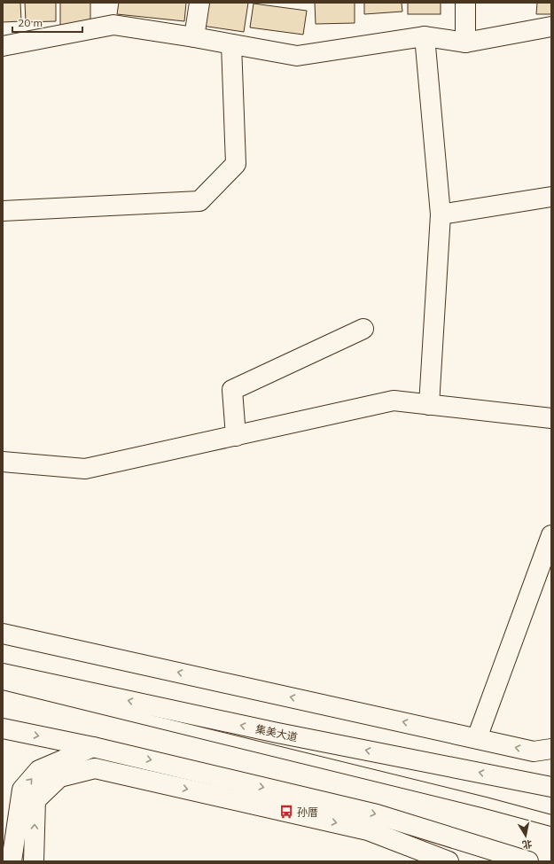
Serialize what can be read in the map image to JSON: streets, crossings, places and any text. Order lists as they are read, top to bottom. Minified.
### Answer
{"streets":{"main road":["集美大道"]},"places":{"bus stop":["孙厝"]},"scale_bar":"20 m","north":"bottom"}
